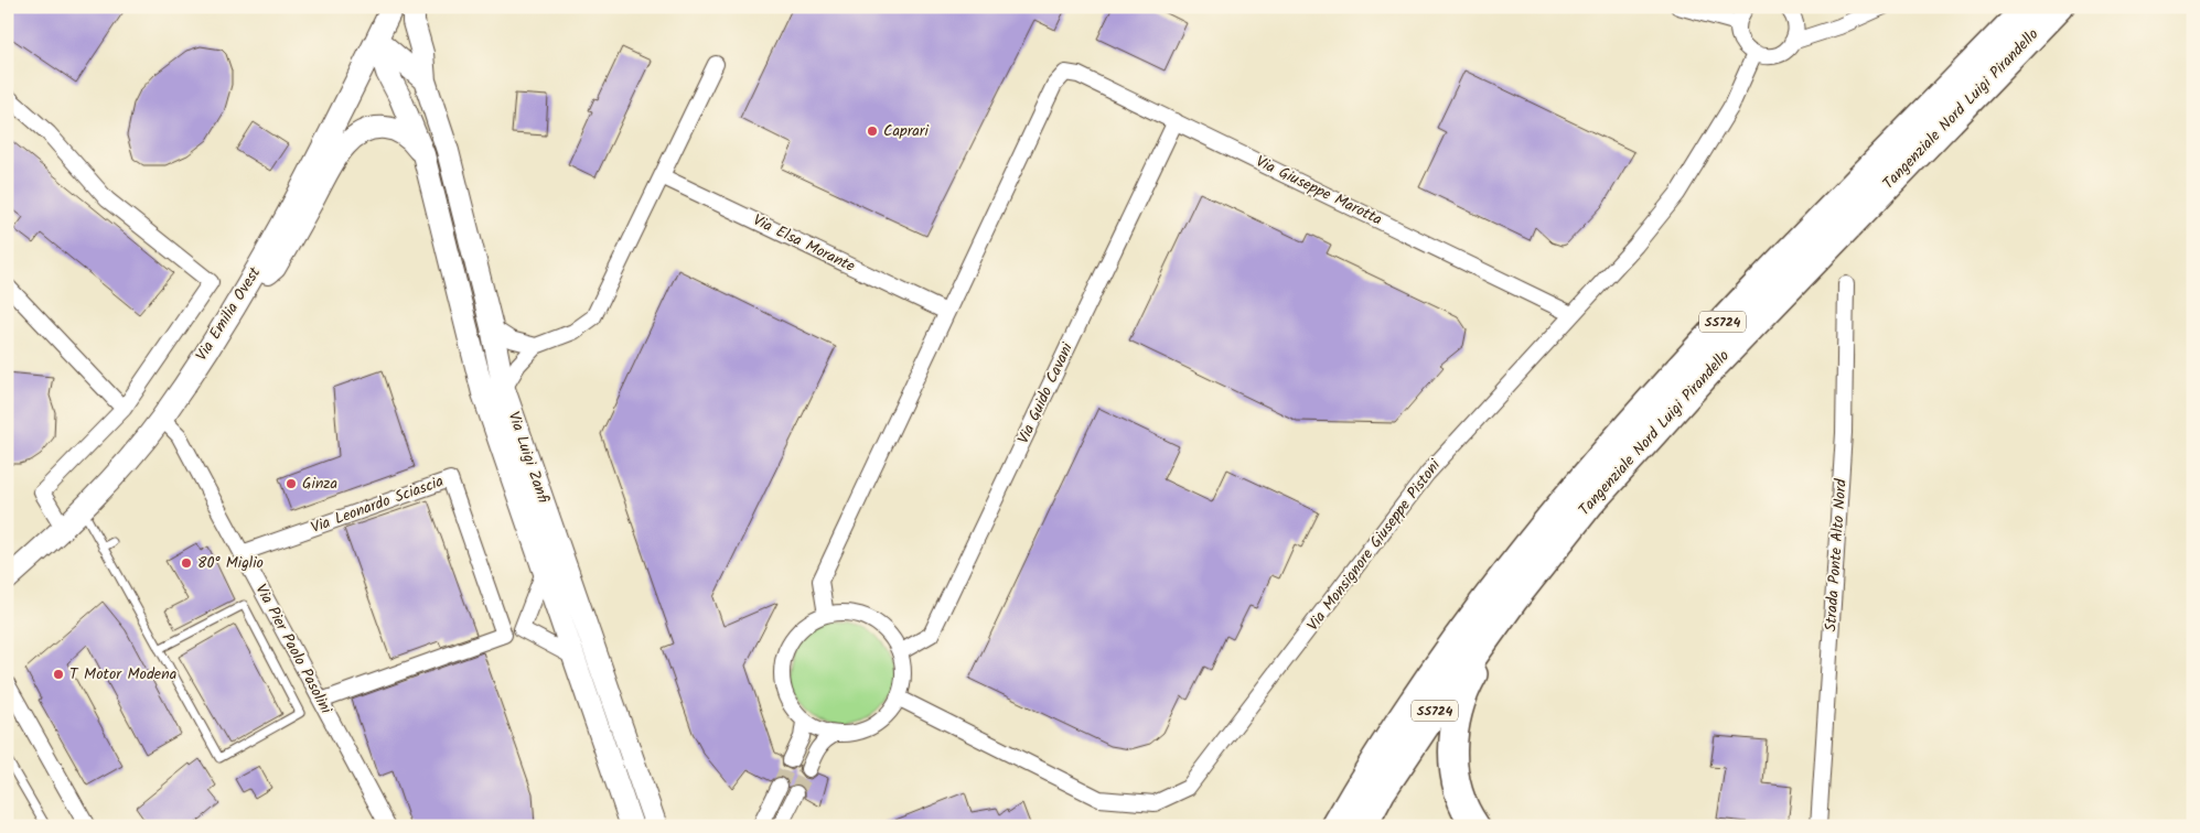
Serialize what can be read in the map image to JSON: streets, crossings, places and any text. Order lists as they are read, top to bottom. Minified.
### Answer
{"streets":{"highway":["Tangenziale Nord Luigi Pirandello","SS724"],"street":["Via Giuseppe Marotta","Via Elsa Morante","Via Emilia Ovest","Via Guido Cavani","Via Luigi Zanfi","Via Leonardo Sciascia","Via Monsignore Giuseppe Pistoni","Strada Ponte Alto Nord","Via Pier Paolo Pasolini"]},"crossings":[["Via Giuseppe Marotta","Via Elsa Morante"],["Via Giuseppe Marotta","Via Guido Cavani"],["Via Giuseppe Marotta","Via Monsignore Giuseppe Pistoni"],["Via Emilia Ovest","Via Luigi Zanfi"],["Via Emilia Ovest","Via Pier Paolo Pasolini"],["Via Guido Cavani","Via Monsignore Giuseppe Pistoni"],["Via Leonardo Sciascia","Via Pier Paolo Pasolini"]],"places":["Caprari","Ginza","80° Miglio","T Motor Modena"]}
